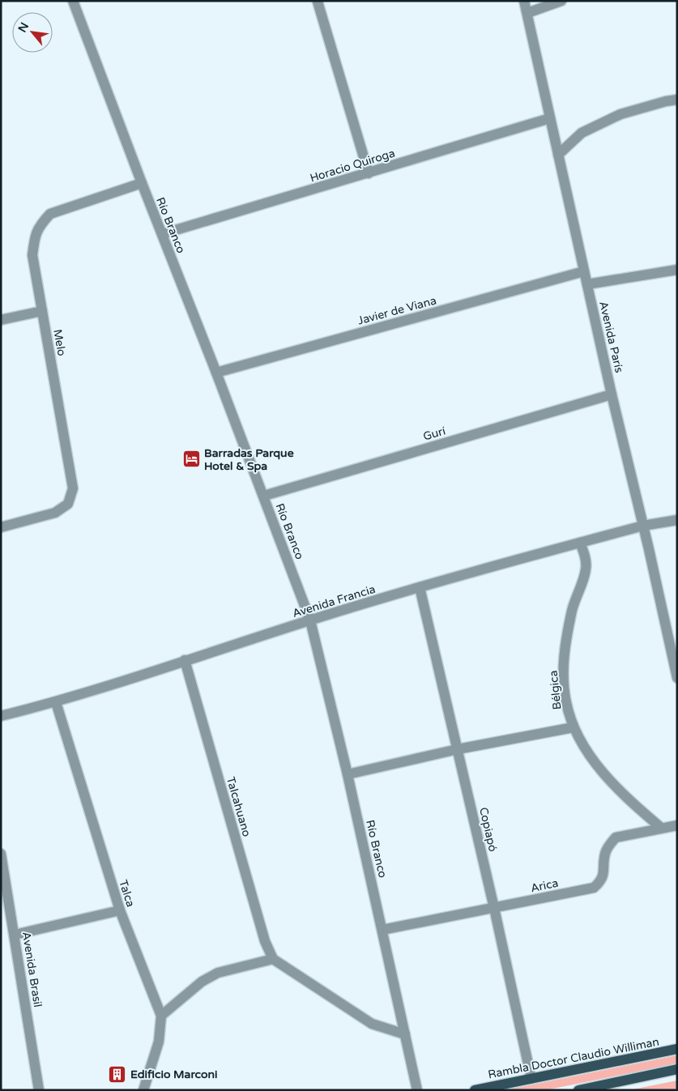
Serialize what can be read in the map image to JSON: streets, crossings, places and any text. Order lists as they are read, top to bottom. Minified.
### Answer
{"streets":{"main road":["Rambla Doctor Claudio Williman"],"street":["Horacio Quiroga","Río Branco","Javier de Viana","Avenida París","Melo","Gurí","Avenida Francia","Bélgica","Talcahuano","Copiapó","Arica","Talca","Avenida Brasil"]},"crossings":[["Horacio Quiroga","Río Branco"],["Horacio Quiroga","Avenida París"],["Río Branco","Javier de Viana"],["Río Branco","Melo"],["Río Branco","Gurí"],["Río Branco","Avenida Francia"],["Río Branco","Arica"],["Javier de Viana","Avenida París"],["Avenida París","Gurí"],["Avenida París","Avenida Francia"],["Avenida Francia","Bélgica"],["Avenida Francia","Talcahuano"],["Avenida Francia","Copiapó"],["Avenida Francia","Talca"],["Bélgica","Arica"],["Copiapó","Arica"],["Copiapó","Rambla Doctor Claudio Williman"]],"places":{"hotel":["Barradas Parque Hotel & Spa"],"building":["Edificio Marconi"]},"north":"top left"}
